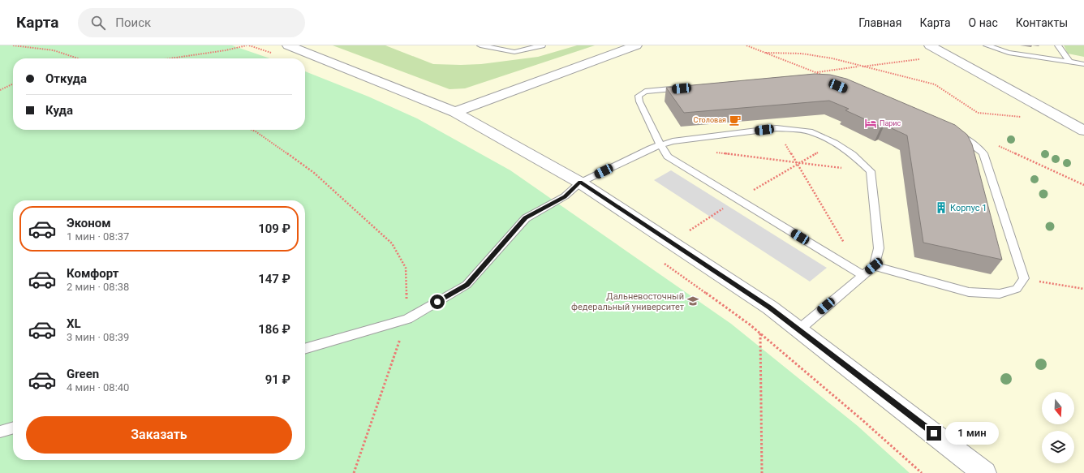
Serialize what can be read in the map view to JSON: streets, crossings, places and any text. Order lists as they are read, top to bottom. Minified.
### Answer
{"places":{"cafe":["Столовая"],"hotel":["Парис"],"building":["Корпус 1"],"school or university":["Дальневосточный федеральный университет"]},"north":"bottom","page":{"header":"Карта","search":"Поиск","nav":["Главная","Карта","О нас","Контакты"],"banner":["Откуда","Куда"],"list":[{"name":"Эконом","note":"1 мин · 08:37","value":"109 ₽"},{"name":"Комфорт","note":"2 мин · 08:38","value":"147 ₽"},{"name":"XL","note":"3 мин · 08:39","value":"186 ₽"},{"name":"Green","note":"4 мин · 08:40","value":"91 ₽"}],"buttons":"Заказать","bubble":"1 мин"}}
